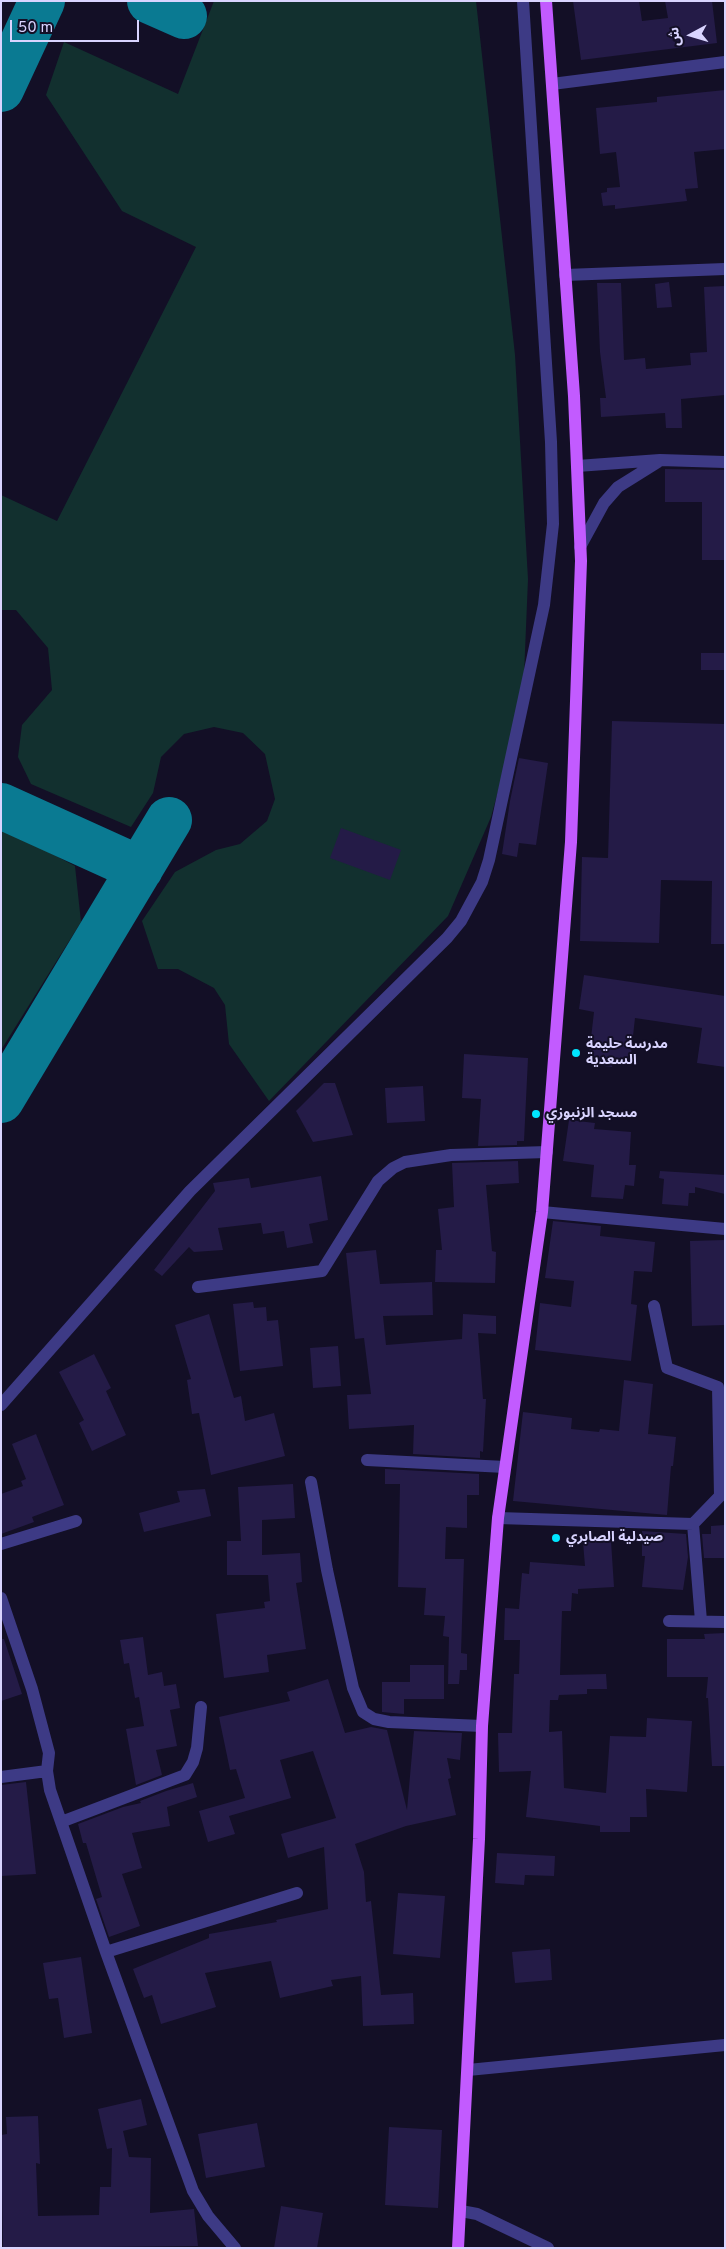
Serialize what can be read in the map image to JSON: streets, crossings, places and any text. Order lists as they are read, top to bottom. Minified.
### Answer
{"places":["مدرسة حليمة السعدية","مسجد الزنبوزي","صيدلية الصابري"],"scale_bar":"50 m","north":"left"}
